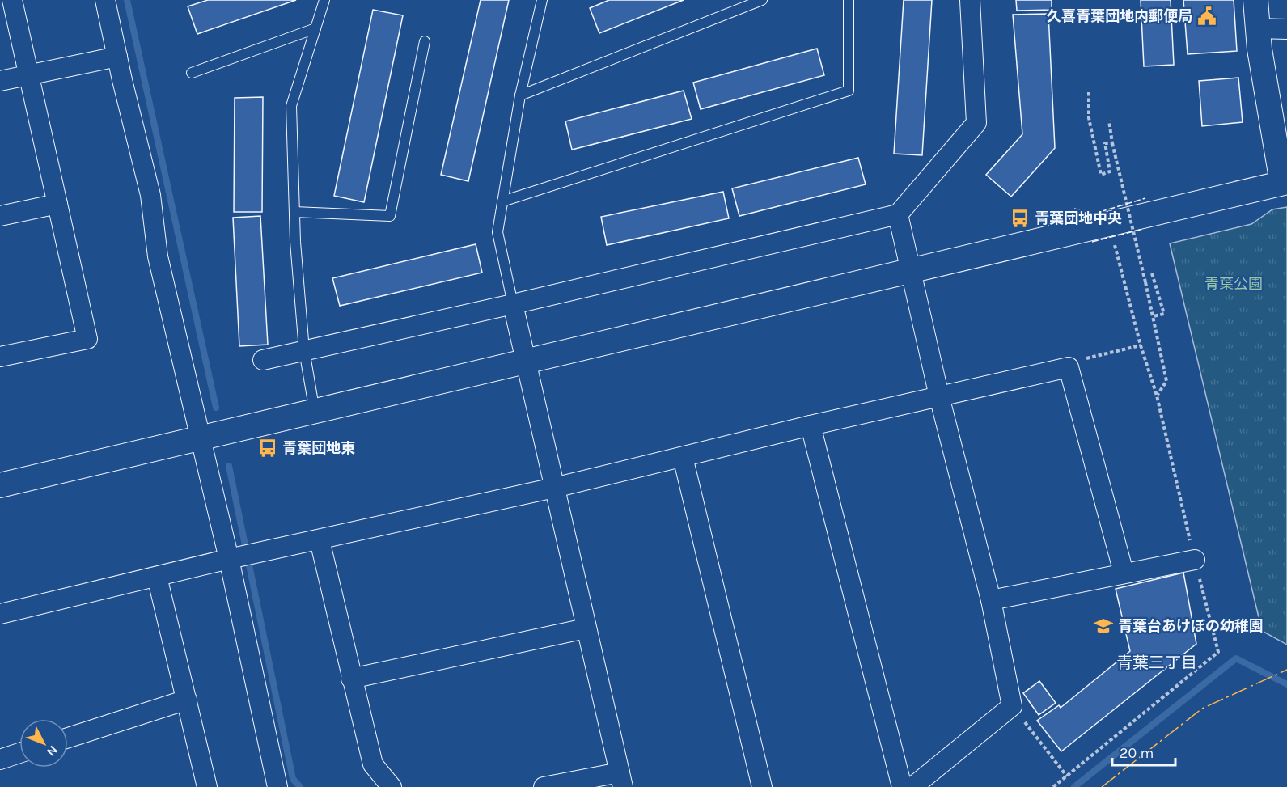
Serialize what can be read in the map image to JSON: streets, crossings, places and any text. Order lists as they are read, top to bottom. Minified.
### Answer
{"districts":["青葉三丁目"],"parks":["青葉公園"],"places":{"public building":["久喜青葉団地内郵便局"],"bus stop":["青葉団地中央","青葉団地東"],"school or university":["青葉台あけぼの幼稚園"]},"scale_bar":"20 m","north":"bottom right"}
